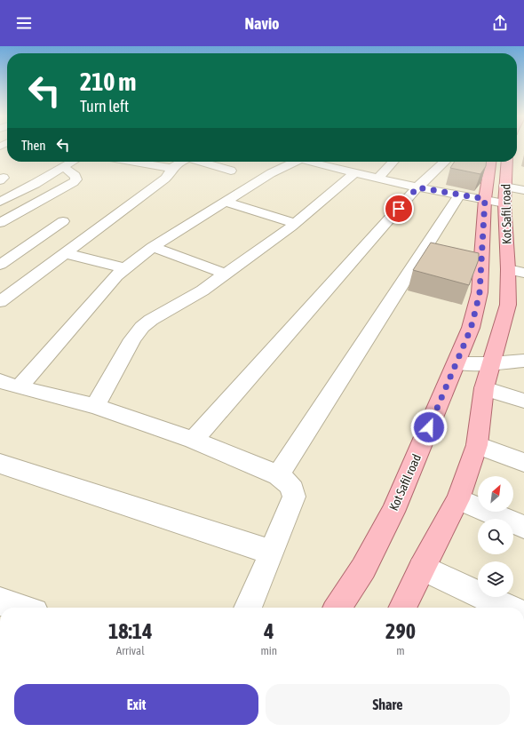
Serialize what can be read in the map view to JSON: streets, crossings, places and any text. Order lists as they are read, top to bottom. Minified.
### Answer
{"streets":{"main road":["Kot Safil road"]},"north":"top right","page":{"header":"Navio","turn":["210 m","Turn left"],"then":"Then","eta":["18:14","Arrival","4","min","290","m"],"buttons":["Exit","Share"]}}
